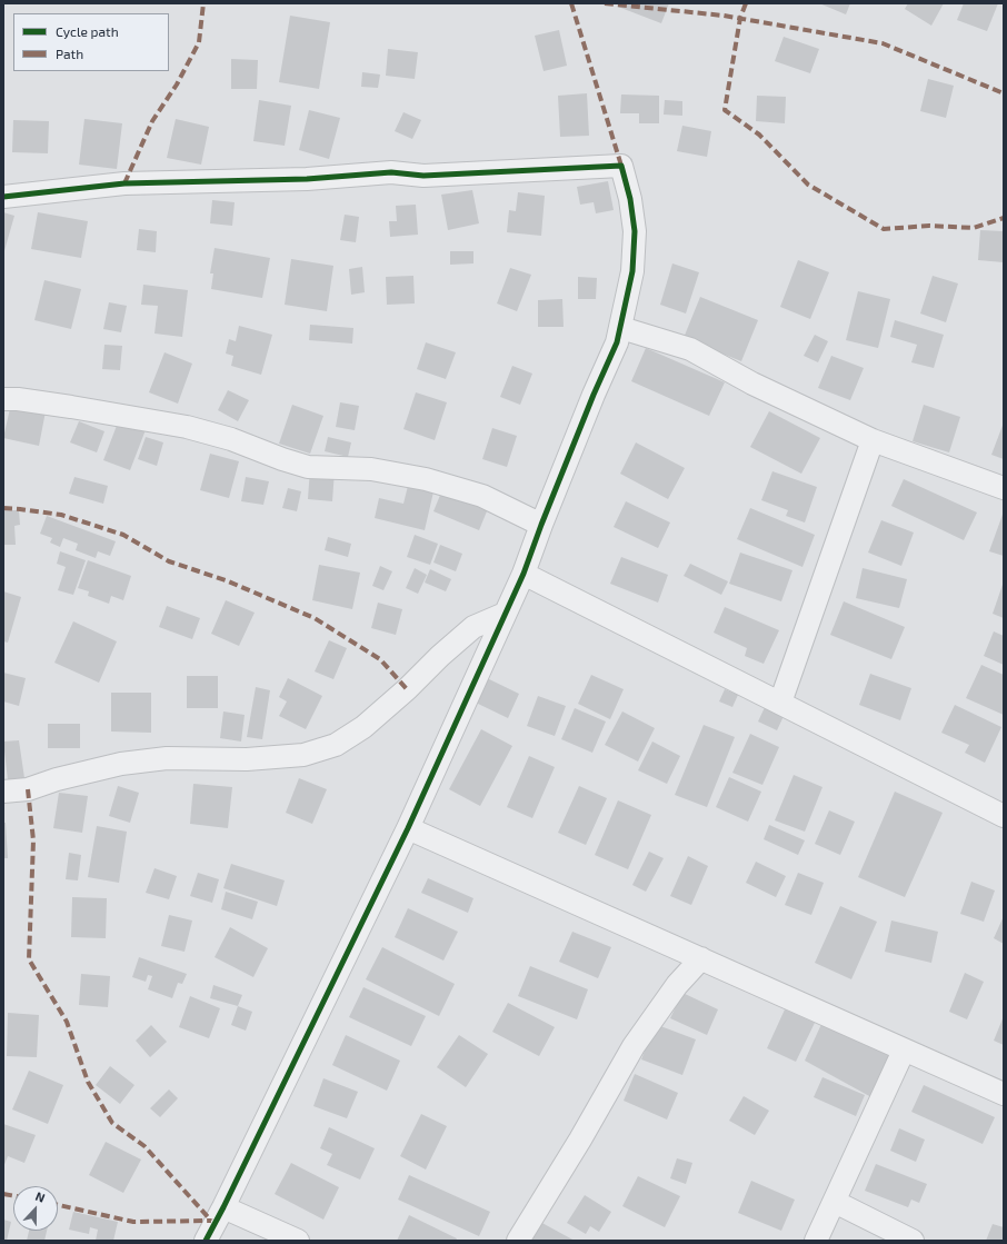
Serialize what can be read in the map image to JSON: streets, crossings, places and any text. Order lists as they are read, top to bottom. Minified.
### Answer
{"legend":["Cycle path","Path"],"north":"top"}
